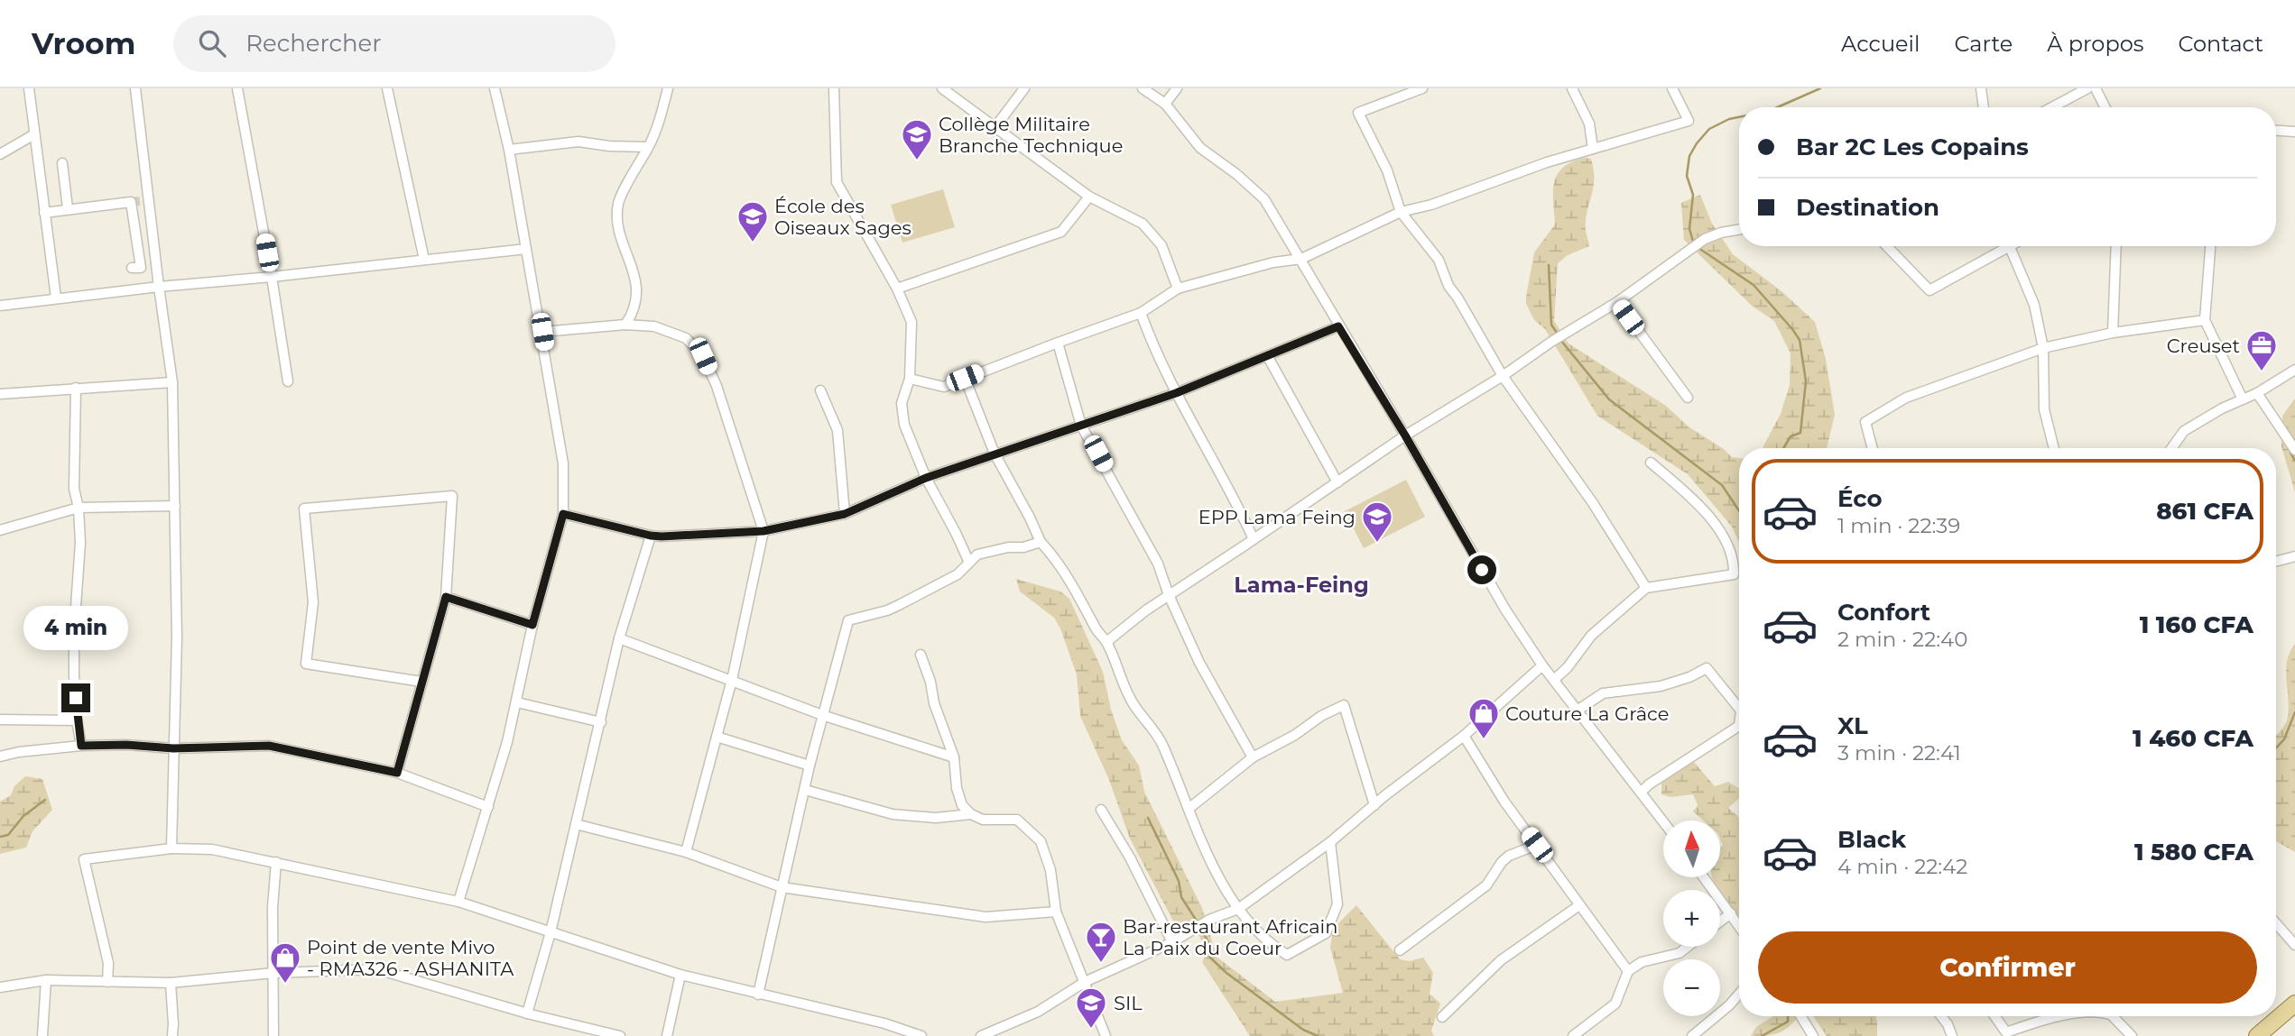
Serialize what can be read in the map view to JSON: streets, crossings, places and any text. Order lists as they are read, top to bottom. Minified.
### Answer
{"districts":["Lama-Feing"],"places":{"school or university":["Collège Militaire Branche Technique","École des Oiseaux Sages","EPP Lama Feing","SIL"],"office":["Creuset"],"shop":["Couture La Grâce","Point de vente Mivo - RMA326 - ASHANITA"],"bar":["Bar-restaurant Africain La Paix du Coeur"]},"north":"top","page":{"header":"Vroom","search":"Rechercher","nav":["Accueil","Carte","À propos","Contact"],"banner":["Bar 2C Les Copains","Destination"],"list":[{"name":"Éco","note":"1 min · 22:39","value":"861 CFA"},{"name":"Confort","note":"2 min · 22:40","value":"1 160 CFA"},{"name":"XL","note":"3 min · 22:41","value":"1 460 CFA"},{"name":"Black","note":"4 min · 22:42","value":"1 580 CFA"}],"bubble":"4 min","map_buttons":["+","−"],"buttons":"Confirmer"}}
